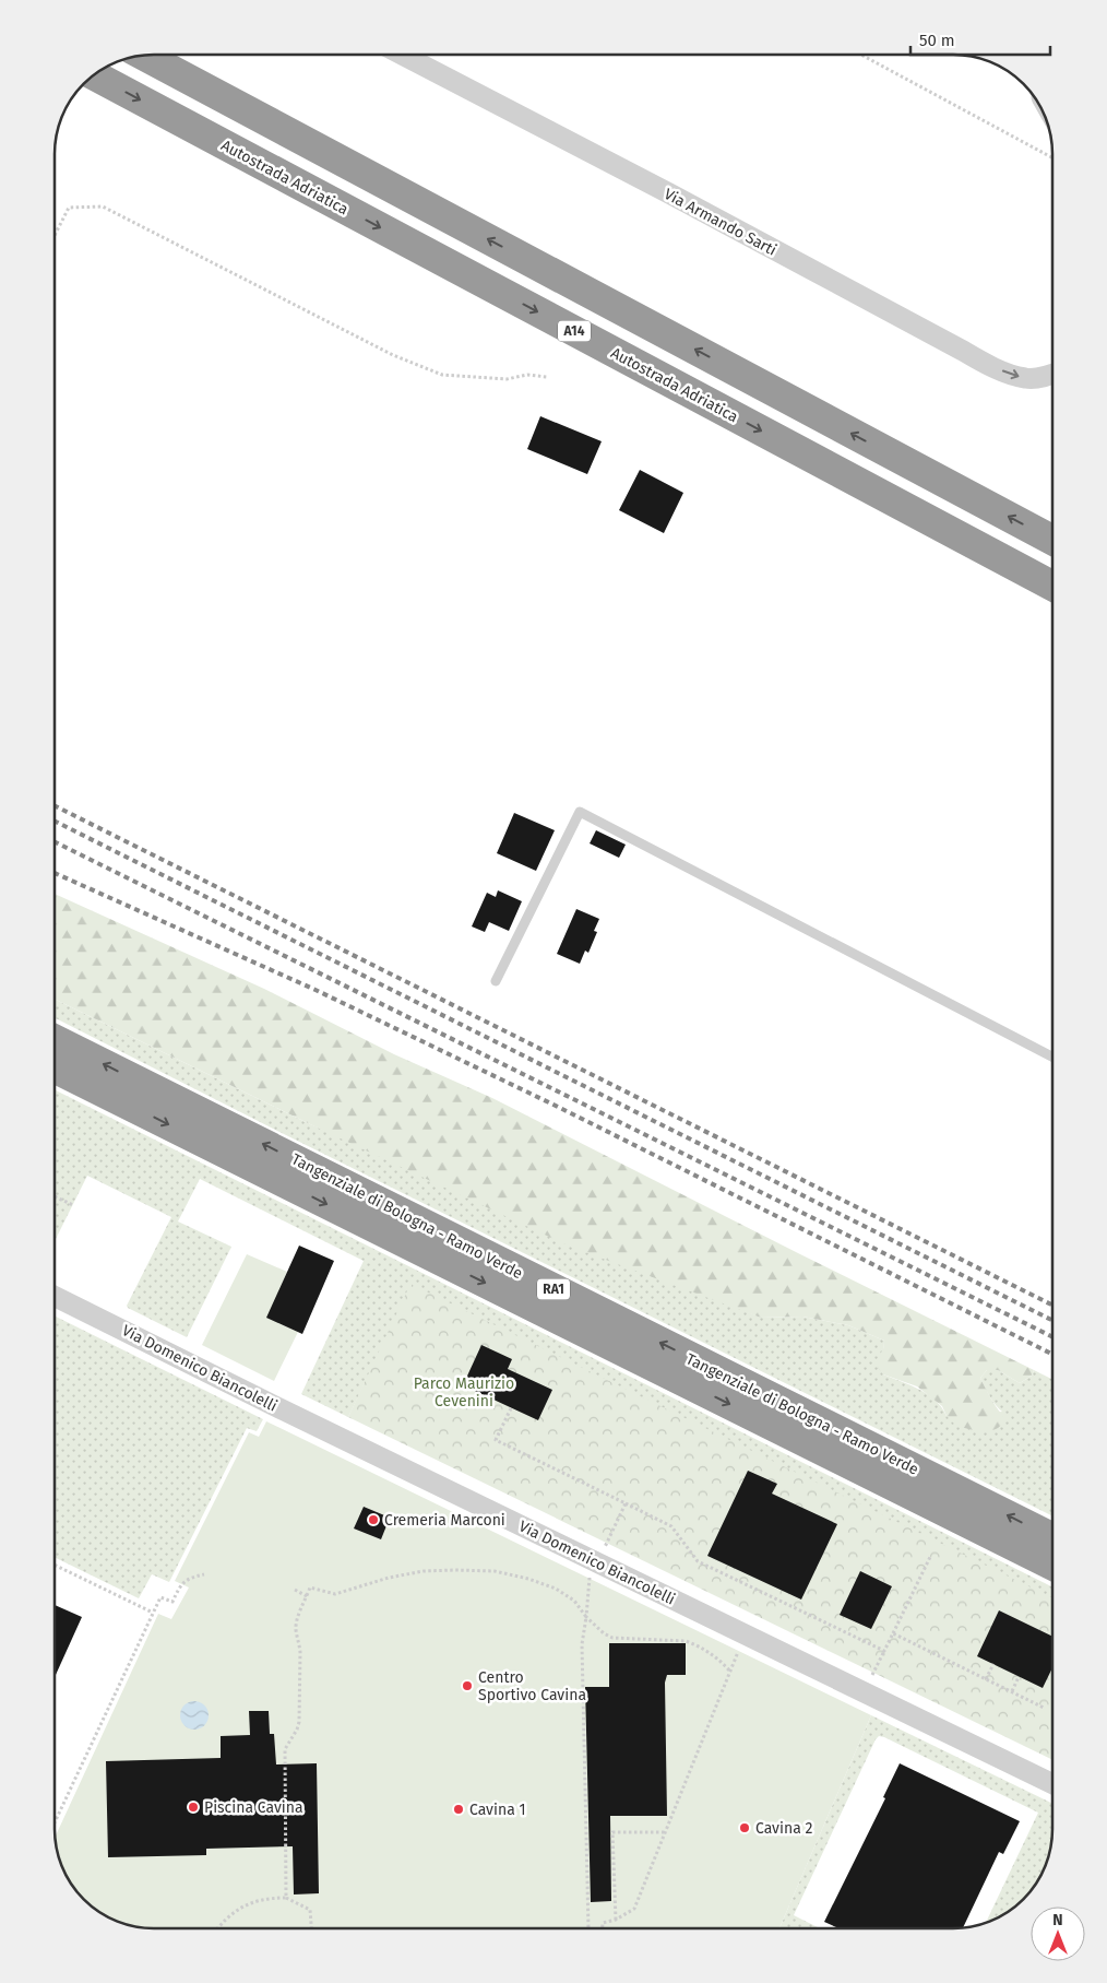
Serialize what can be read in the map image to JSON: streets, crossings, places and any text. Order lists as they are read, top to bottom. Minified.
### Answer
{"streets":{"highway":["Autostrada Adriatica","A14","Tangenziale di Bologna - Ramo Verde","RA1"],"street":["Via Armando Sarti","Via Domenico Biancolelli"]},"one_way":["Via Armando Sarti"],"parks":["Parco Maurizio Cevenini"],"places":["Cremeria Marconi","Centro Sportivo Cavina","Piscina Cavina","Cavina 1","Cavina 2"],"scale_bar":"50 m","north":"top"}
